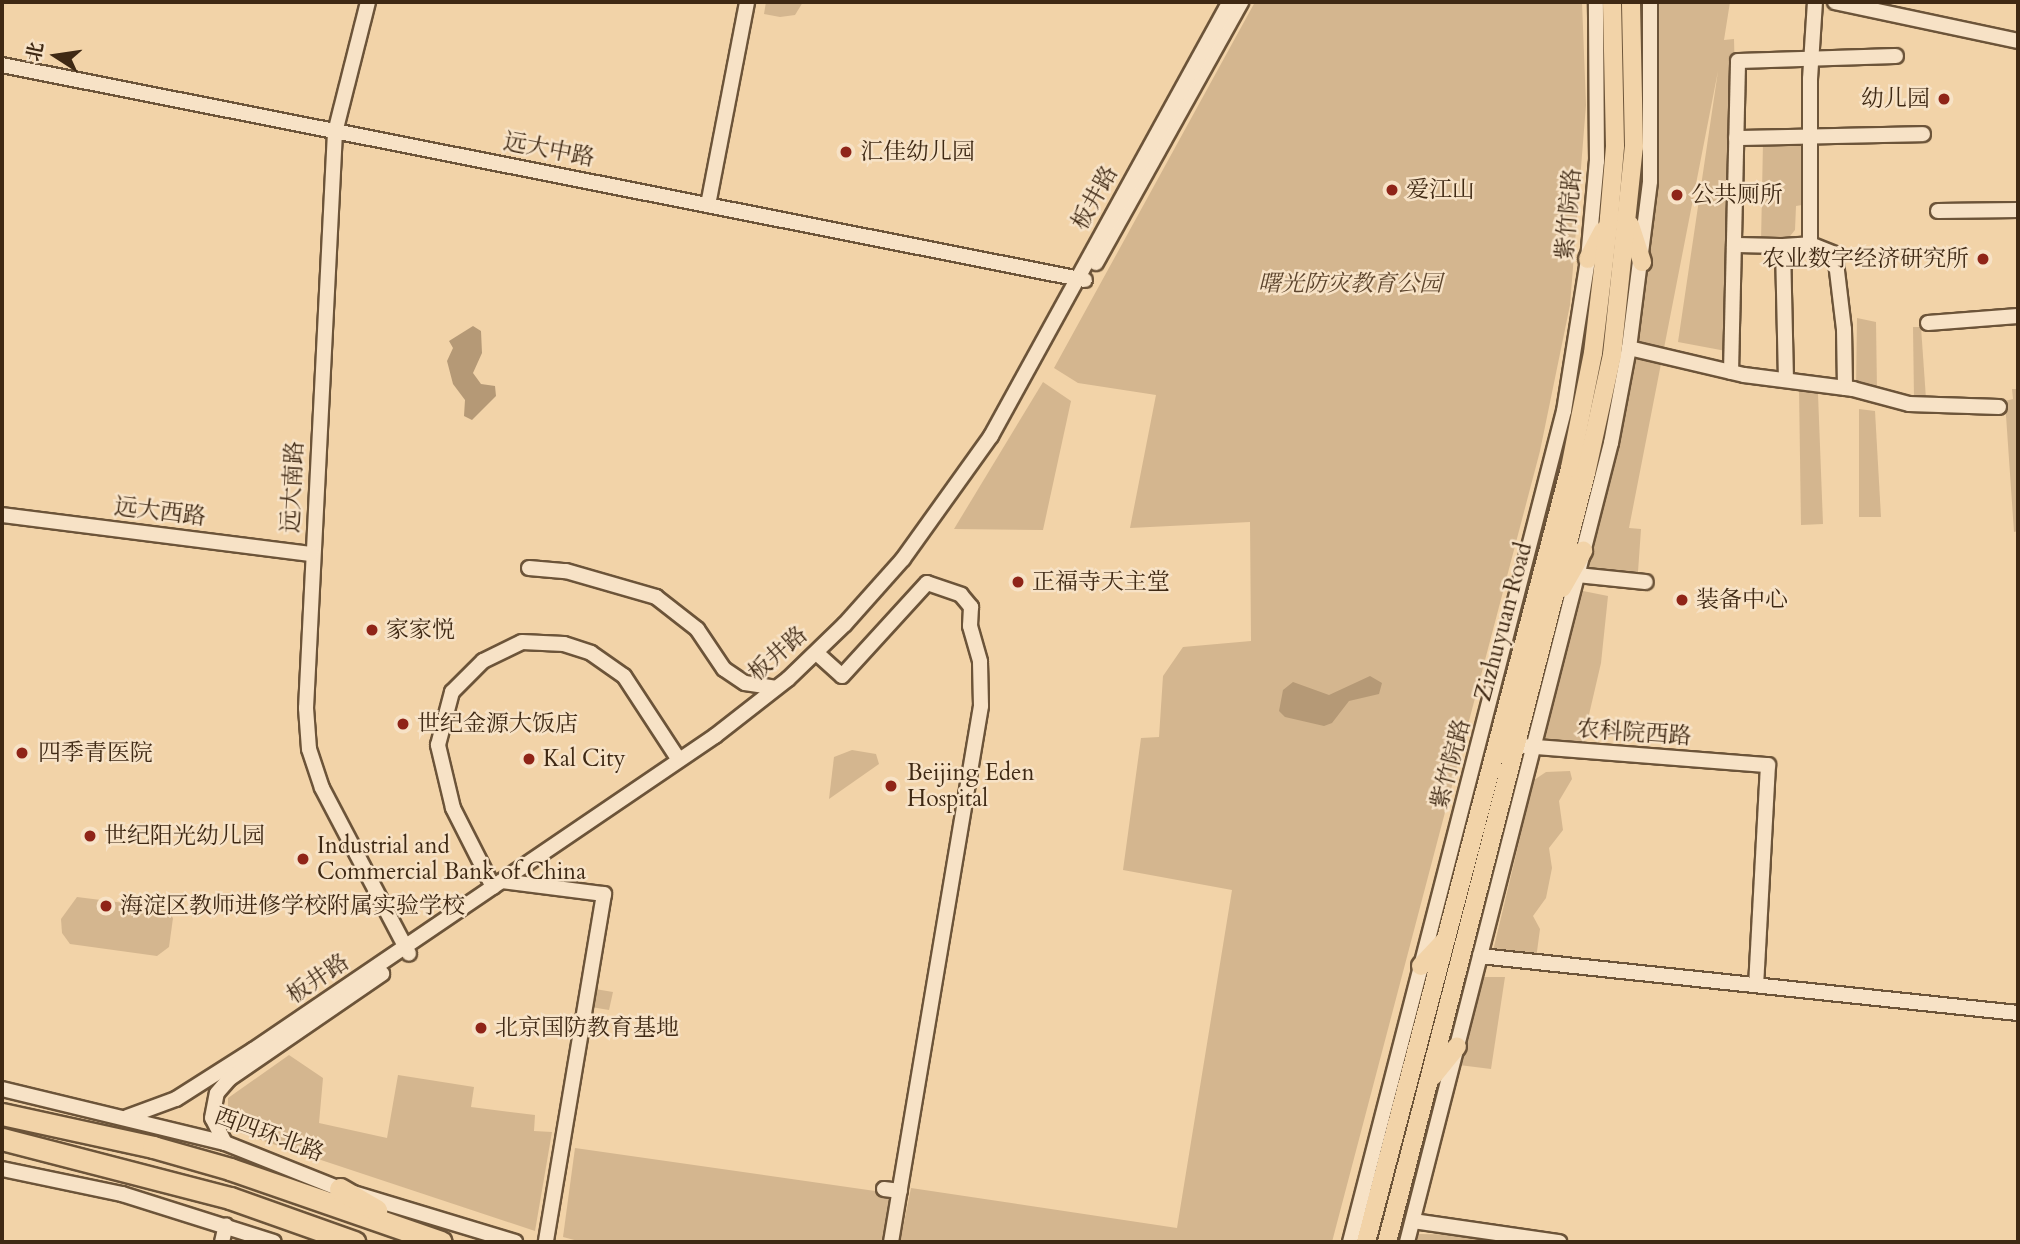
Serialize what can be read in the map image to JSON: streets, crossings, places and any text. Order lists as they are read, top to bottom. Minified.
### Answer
{"streets":{"highway":["西四环北路"],"main road":["Zizhuyuan Road"],"street":["远大中路","板井路","紫竹院路","远大南路","远大西路","农科院西路"]},"crossings":[["远大中路","板井路"],["远大中路","远大南路"],["板井路","远大南路"],["板井路","西四环北路"],["紫竹院路","Zizhuyuan Road"],["紫竹院路","农科院西路"],["远大南路","远大西路"],["Zizhuyuan Road","农科院西路"]],"parks":["曙光防灾教育公园"],"places":["幼儿园","汇佳幼儿园","爱江山","公共厕所","农业数字经济研究所","正福寺天主堂","装备中心","家家悦","世纪金源大饭店","四季青医院","Kal City","Beijing Eden Hospital","世纪阳光幼儿园","Industrial and Commercial Bank of China","海淀区教师进修学校附属实验学校","北京国防教育基地"],"north":"left"}
